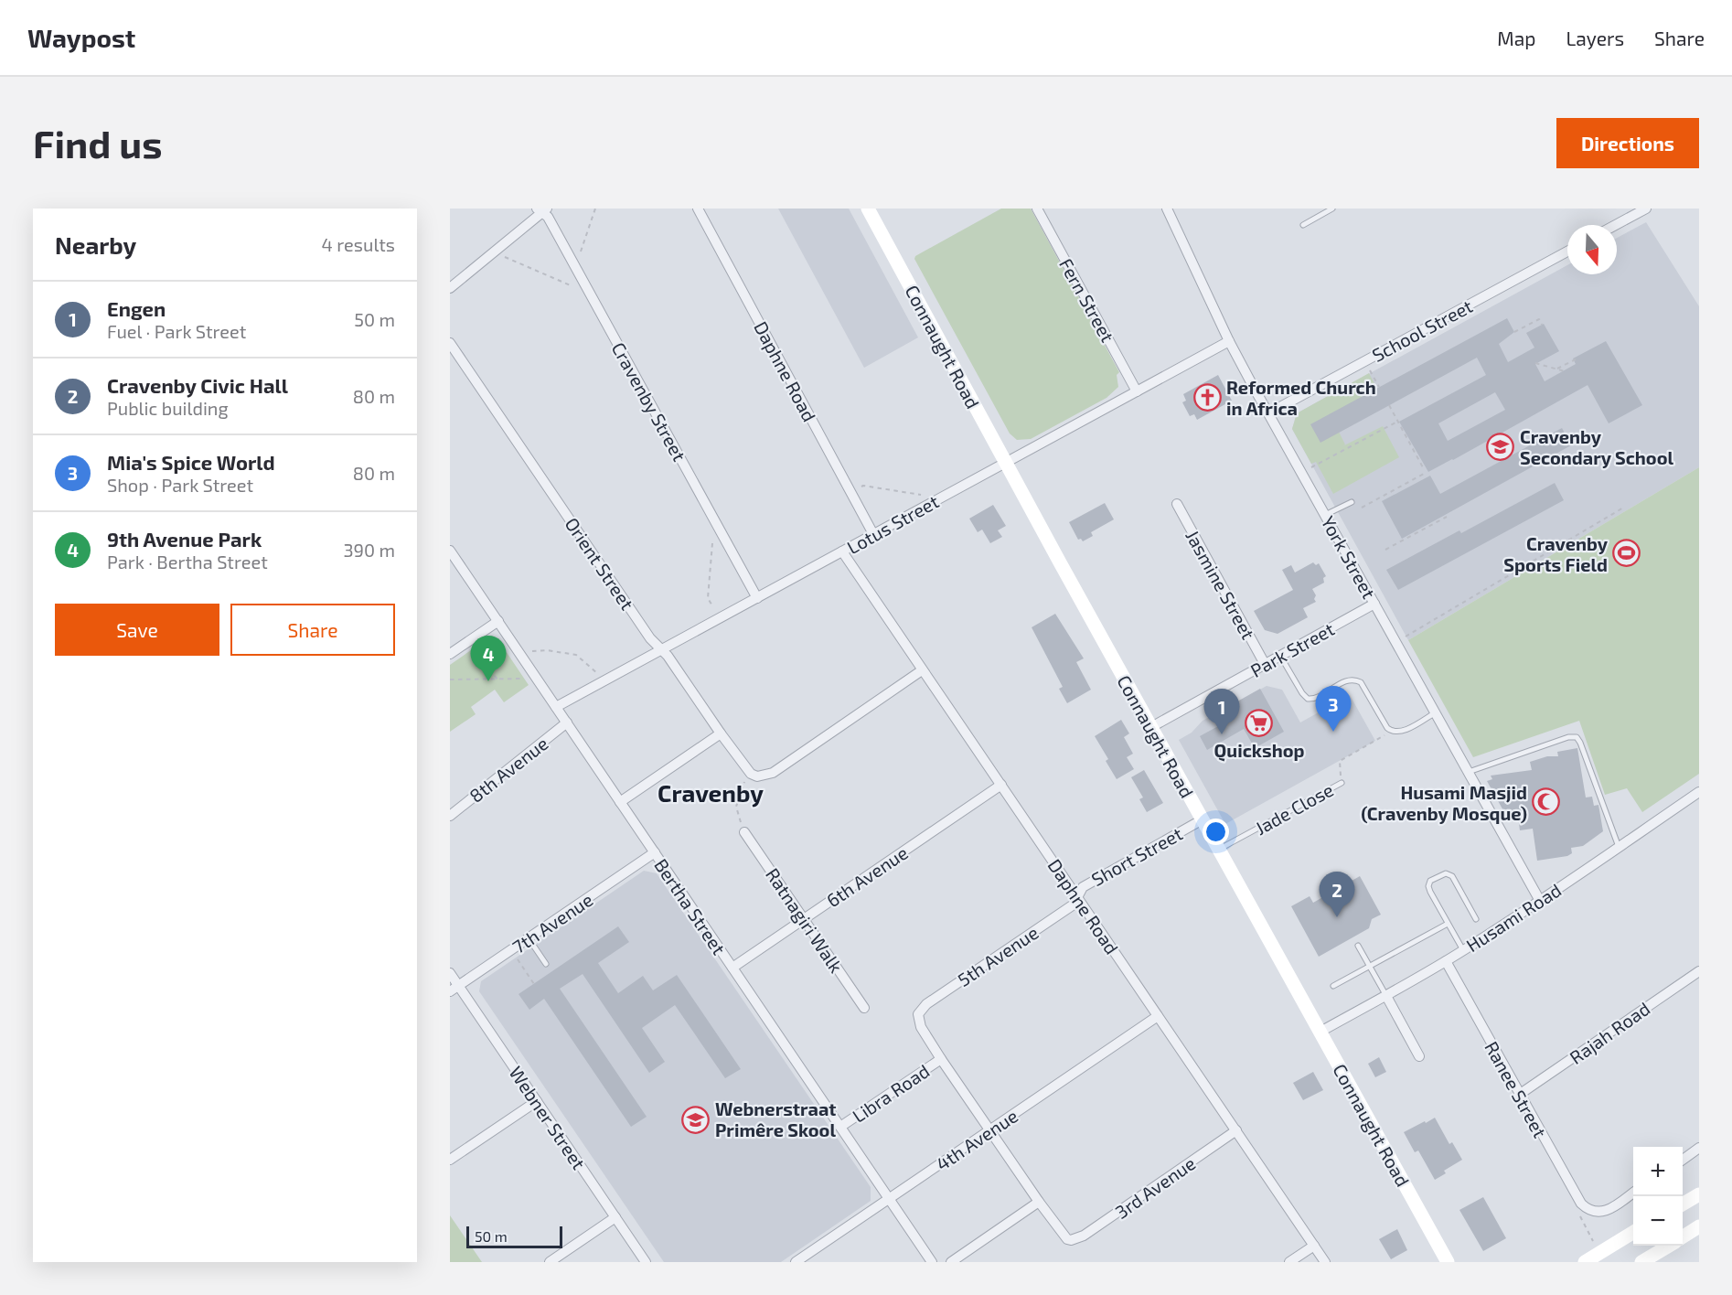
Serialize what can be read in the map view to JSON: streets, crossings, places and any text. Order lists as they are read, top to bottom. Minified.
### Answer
{"streets":{"street":["Fern Street","School Street","Connaught Road","Daphne Road","Cravenby Street","Lotus Street","York Street","Orient Street","Jasmine Street","Park Street","8th Avenue","Short Street","6th Avenue","Bertha Street","Husami Road","Ratnagiri Walk","7th Avenue","5th Avenue","Rajah Road","Ranee Street","Libra Road","Webner Street","4th Avenue","3rd Avenue"],"lane":["Jade Close"]},"crossings":[["Fern Street","Lotus Street"],["School Street","York Street"],["Connaught Road","Lotus Street"],["Connaught Road","Park Street"],["Connaught Road","Jade Close"],["Connaught Road","Short Street"],["Connaught Road","Husami Road"],["Daphne Road","Lotus Street"],["Daphne Road","Orient Street"],["Daphne Road","Short Street"],["Daphne Road","6th Avenue"],["Daphne Road","5th Avenue"],["Daphne Road","4th Avenue"],["Daphne Road","3rd Avenue"],["Cravenby Street","Lotus Street"],["Lotus Street","York Street"],["Lotus Street","Orient Street"],["Lotus Street","Bertha Street"],["York Street","Park Street"],["York Street","Husami Road"],["Jasmine Street","Park Street"],["8th Avenue","Bertha Street"],["Short Street","5th Avenue"],["6th Avenue","Bertha Street"],["6th Avenue","Ratnagiri Walk"],["Bertha Street","7th Avenue"],["Bertha Street","Libra Road"],["Bertha Street","4th Avenue"],["Husami Road","Ranee Street"],["7th Avenue","Webner Street"],["5th Avenue","Libra Road"],["Rajah Road","Ranee Street"]],"districts":["Cravenby"],"places":{"church":["Reformed Church in Africa"],"school or university":["Cravenby Secondary School","Webnerstraat Primêre Skool"],"sports":["Cravenby Sports Field"],"supermarket":["Quickshop"],"mosque":["Husami Masjid (Cravenby Mosque)"]},"scale_bar":"50 m","north":"bottom","page":{"header":"Waypost","nav":["Map","Layers","Share"],"buttons":["Directions",["Save","Share"]],"title":"Find us","heading":["Nearby","4 results"],"list":[{"mark":"1","name":"Engen","note":"Fuel · Park Street","value":"50 m"},{"mark":"2","name":"Cravenby Civic Hall","note":"Public building","value":"80 m"},{"mark":"3","name":"Mia's Spice World","note":"Shop · Park Street","value":"80 m"},{"mark":"4","name":"9th Avenue Park","note":"Park · Bertha Street","value":"390 m"}],"pins":["4","3","1","2"],"map_buttons":["+","−"],"scale":"50 m"}}
